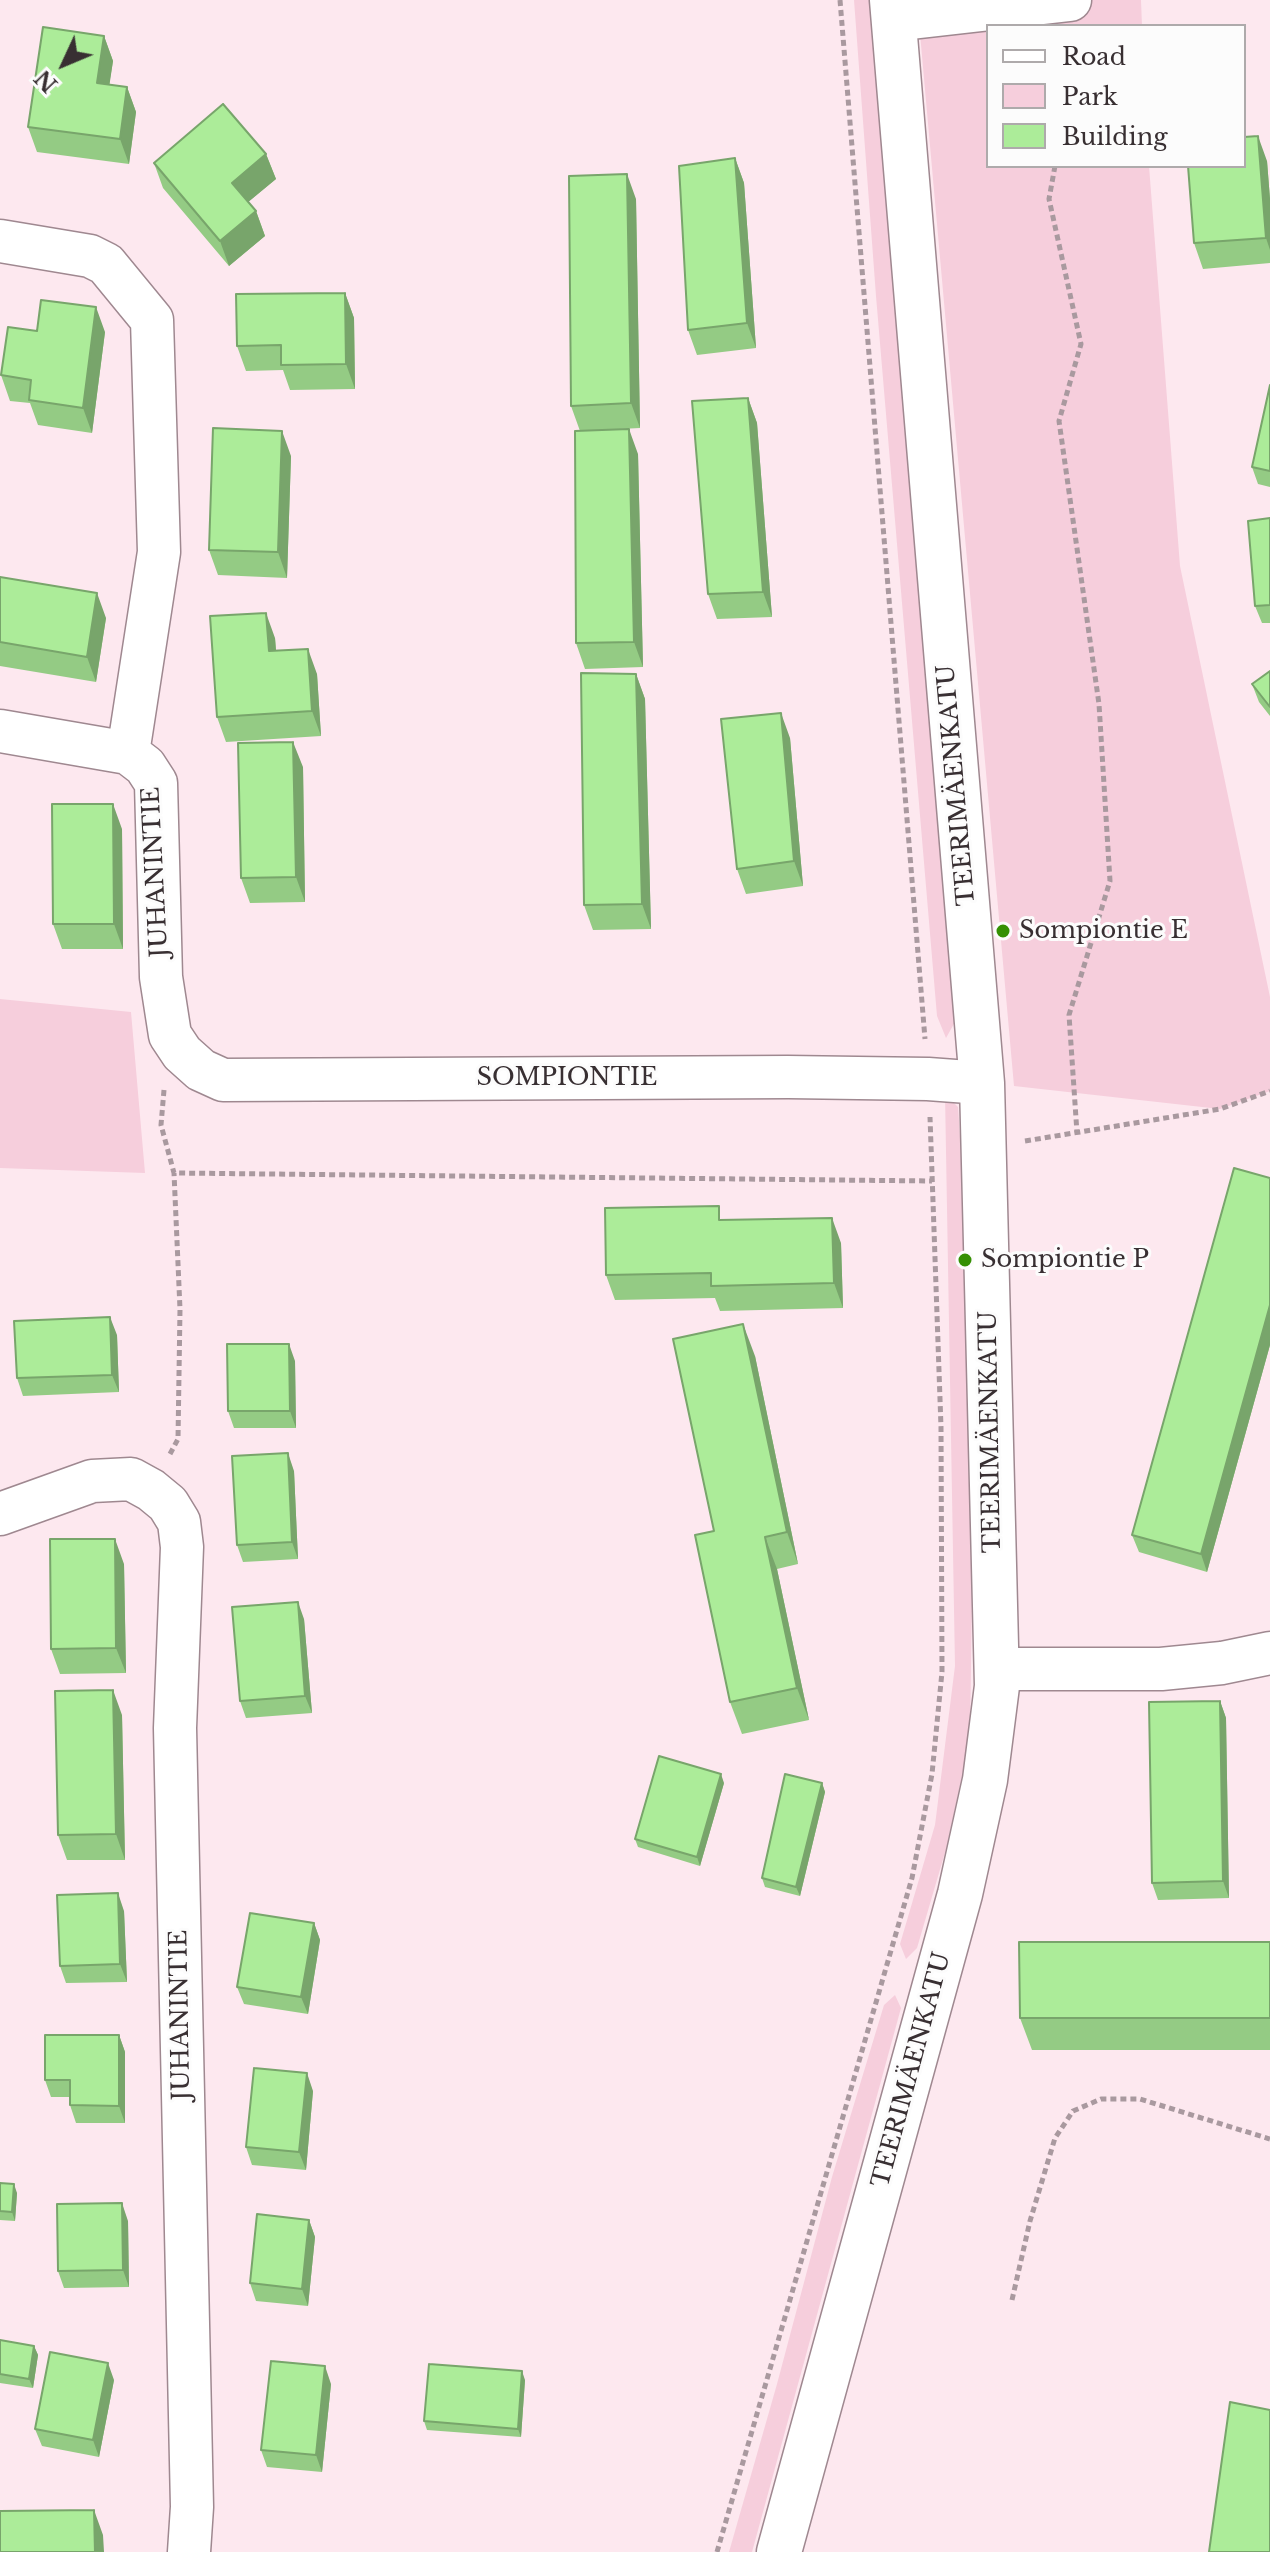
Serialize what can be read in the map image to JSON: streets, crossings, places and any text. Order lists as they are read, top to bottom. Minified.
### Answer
{"streets":{"street":["TEERIMÄENKATU","JUHANINTIE","SOMPIONTIE"]},"crossings":[["TEERIMÄENKATU","SOMPIONTIE"],["JUHANINTIE","SOMPIONTIE"]],"places":["Sompiontie E","Sompiontie P"],"legend":["Road","Park","Building"],"north":"bottom left"}
